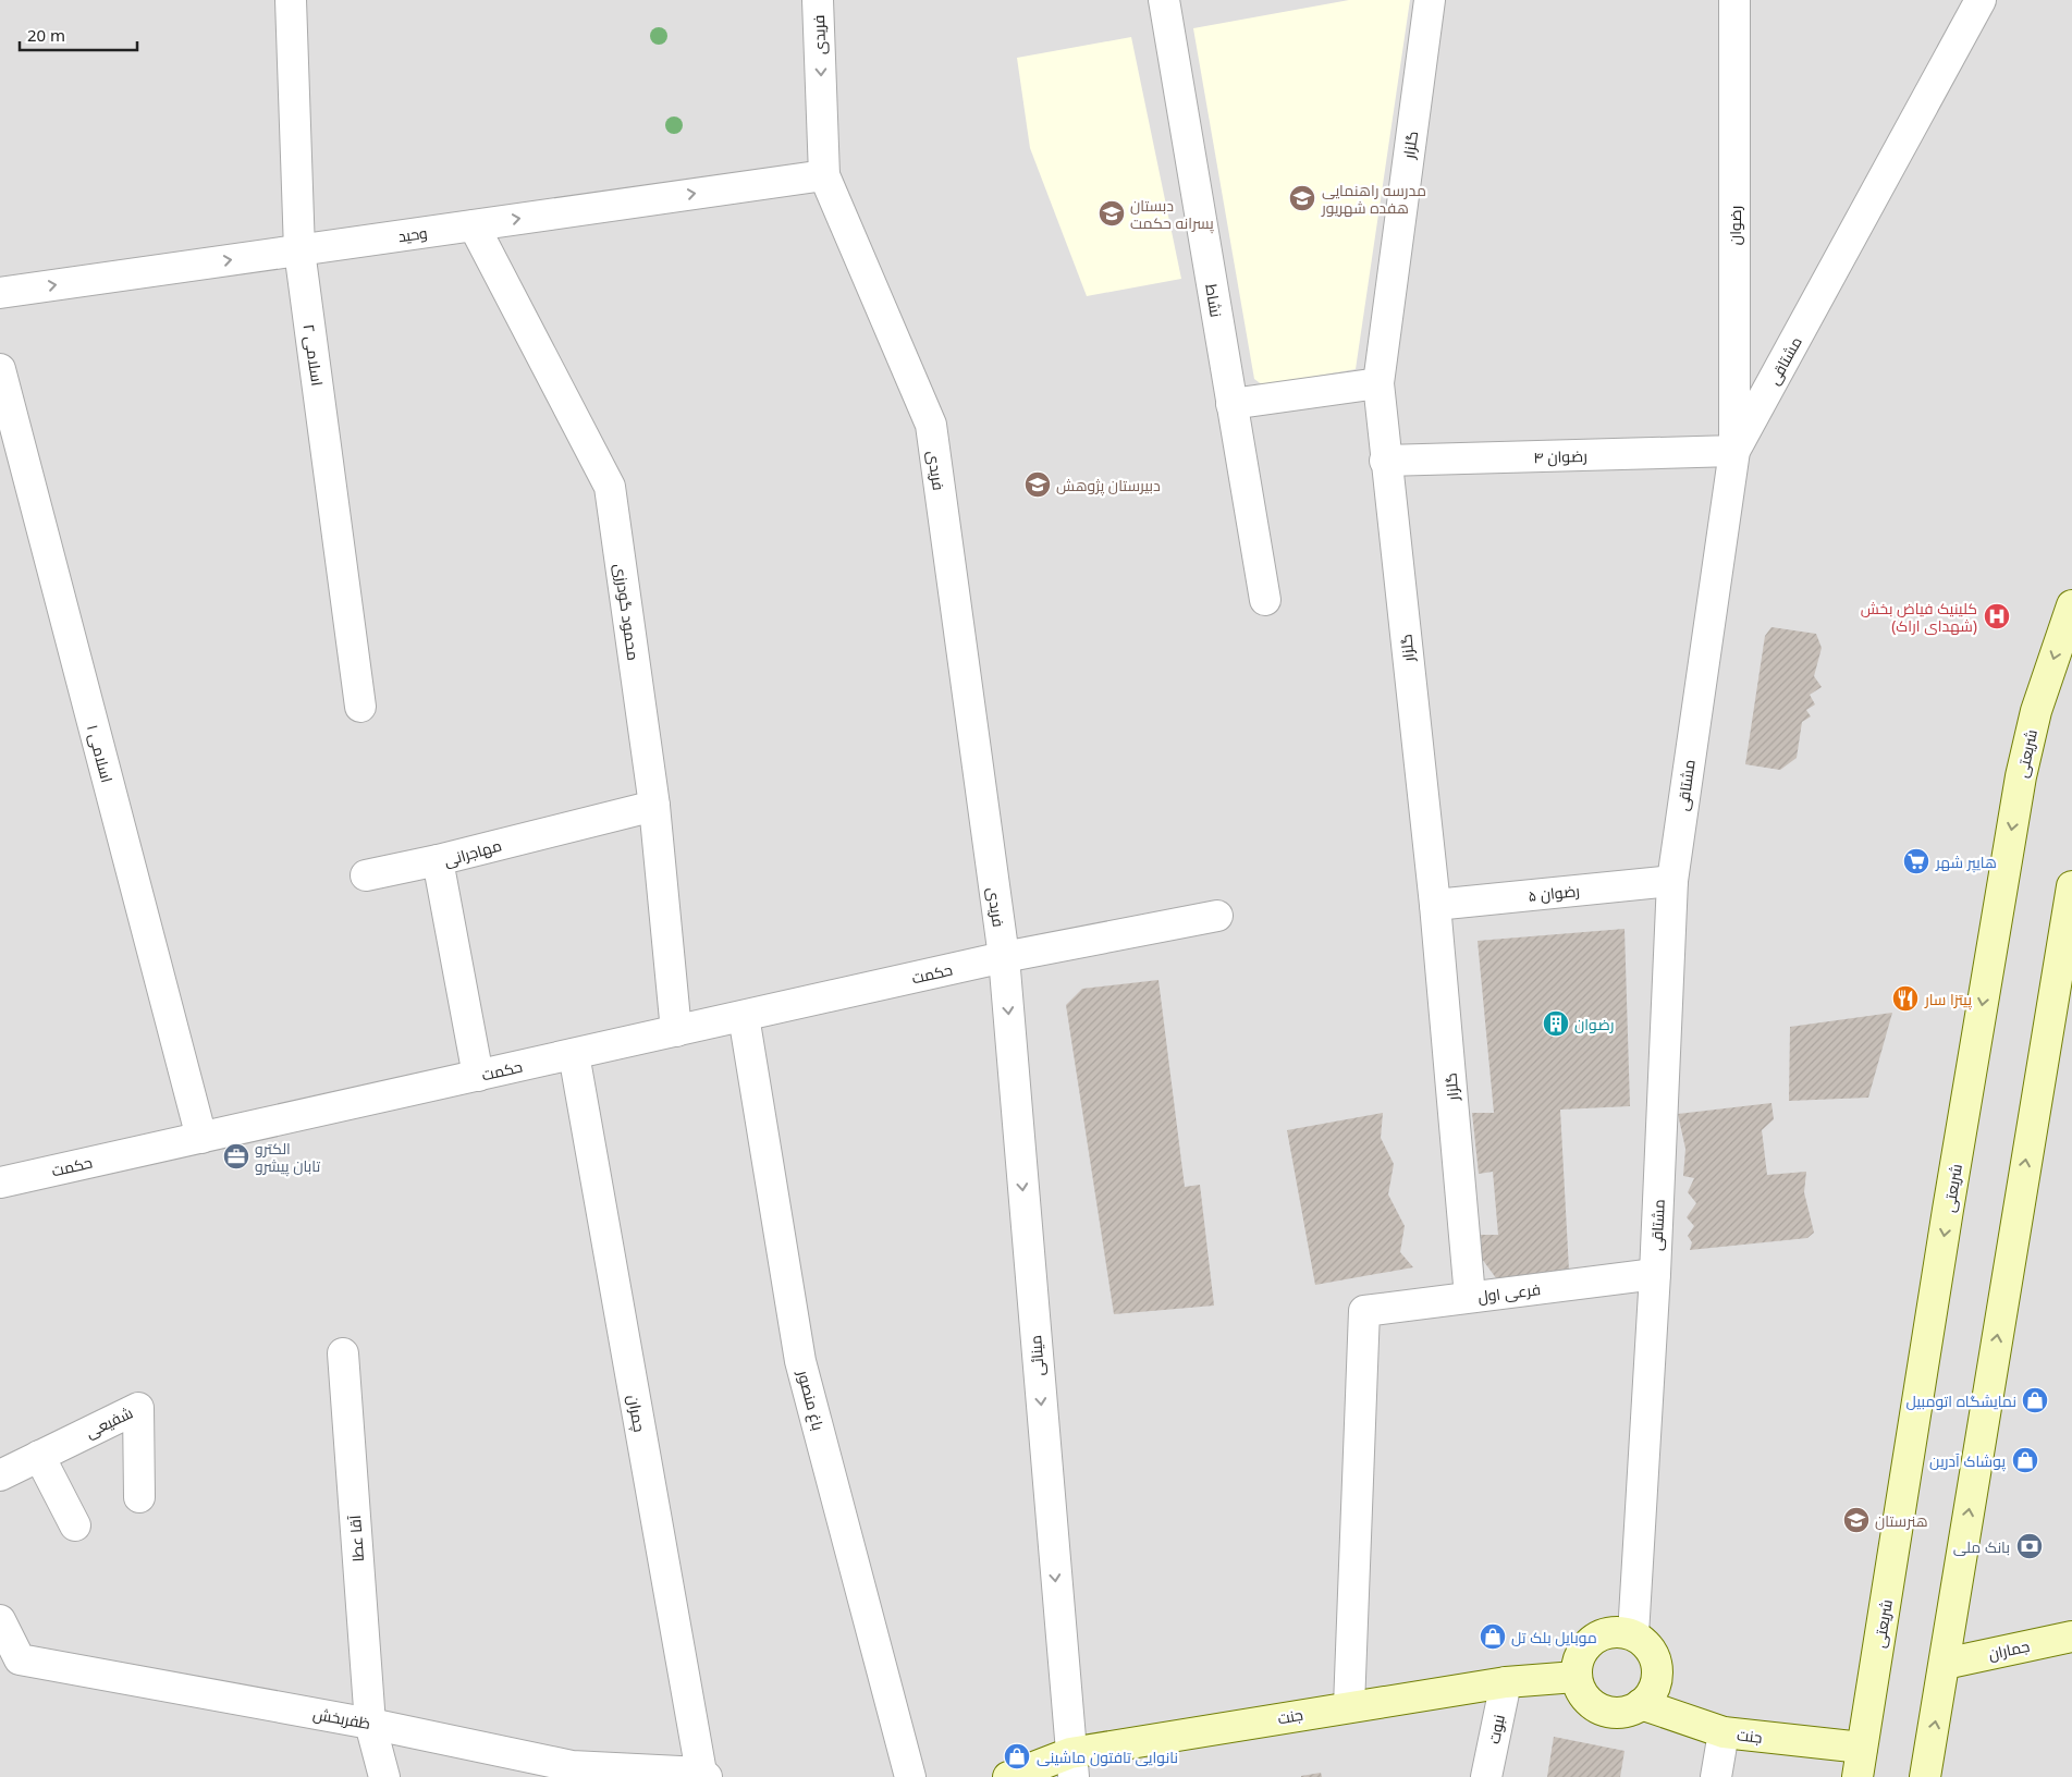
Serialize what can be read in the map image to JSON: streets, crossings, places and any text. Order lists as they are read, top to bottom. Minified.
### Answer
{"streets":{"main road":["شریعتی","جماران","جنت"],"street":["فریدی","گلزار","رضوان","وحید","نشاط","اسلامی ۲","مشتاقی","رضوان ۴","محمود گودرزی","اسلامی ۱","مهاجرانی","رضوان ۵","حکمت","فرعی اول","مینائی","باغ منصور","چمران","شفیعی","آقا عطا","ظفربخش","نبوت"]},"crossings":[["فریدی","وحید"],["فریدی","حکمت"],["فریدی","مینائی"],["گلزار","رضوان ۴"],["گلزار","رضوان ۵"],["گلزار","فرعی اول"],["رضوان","مشتاقی"],["رضوان","رضوان ۴"],["وحید","اسلامی ۲"],["وحید","محمود گودرزی"],["مشتاقی","رضوان ۴"],["مشتاقی","رضوان ۵"],["مشتاقی","فرعی اول"],["مشتاقی","جنت"],["محمود گودرزی","مهاجرانی"],["محمود گودرزی","حکمت"],["اسلامی ۱","حکمت"],["شریعتی","جنت"],["مهاجرانی","حکمت"],["حکمت","مینائی"],["حکمت","باغ منصور"],["حکمت","چمران"],["فرعی اول","جنت"],["مینائی","جنت"],["چمران","ظفربخش"],["آقا عطا","ظفربخش"],["جنت","نبوت"]],"one_way":["وحید","مینائی"],"places":{"school or university":["مدرسه راهنمایی هفده شهریور","دبستان پسرانه حکمت","دبیرستان پژوهش","هنرستان"],"hospital":["کلینیک فیاض بخش (شهدای اراک)"],"supermarket":["هایپر شهر"],"restaurant":["پیتزا سار"],"building":["رضوان"],"office":["الکترو تابان پیشرو"],"shop":["نمایشگاه اتومبیل","پوشاک آدرین","موبایل بلک تل","نانوایی تافتون ماشینی"],"bank":["بانک ملی"]},"scale_bar":"20 m"}
